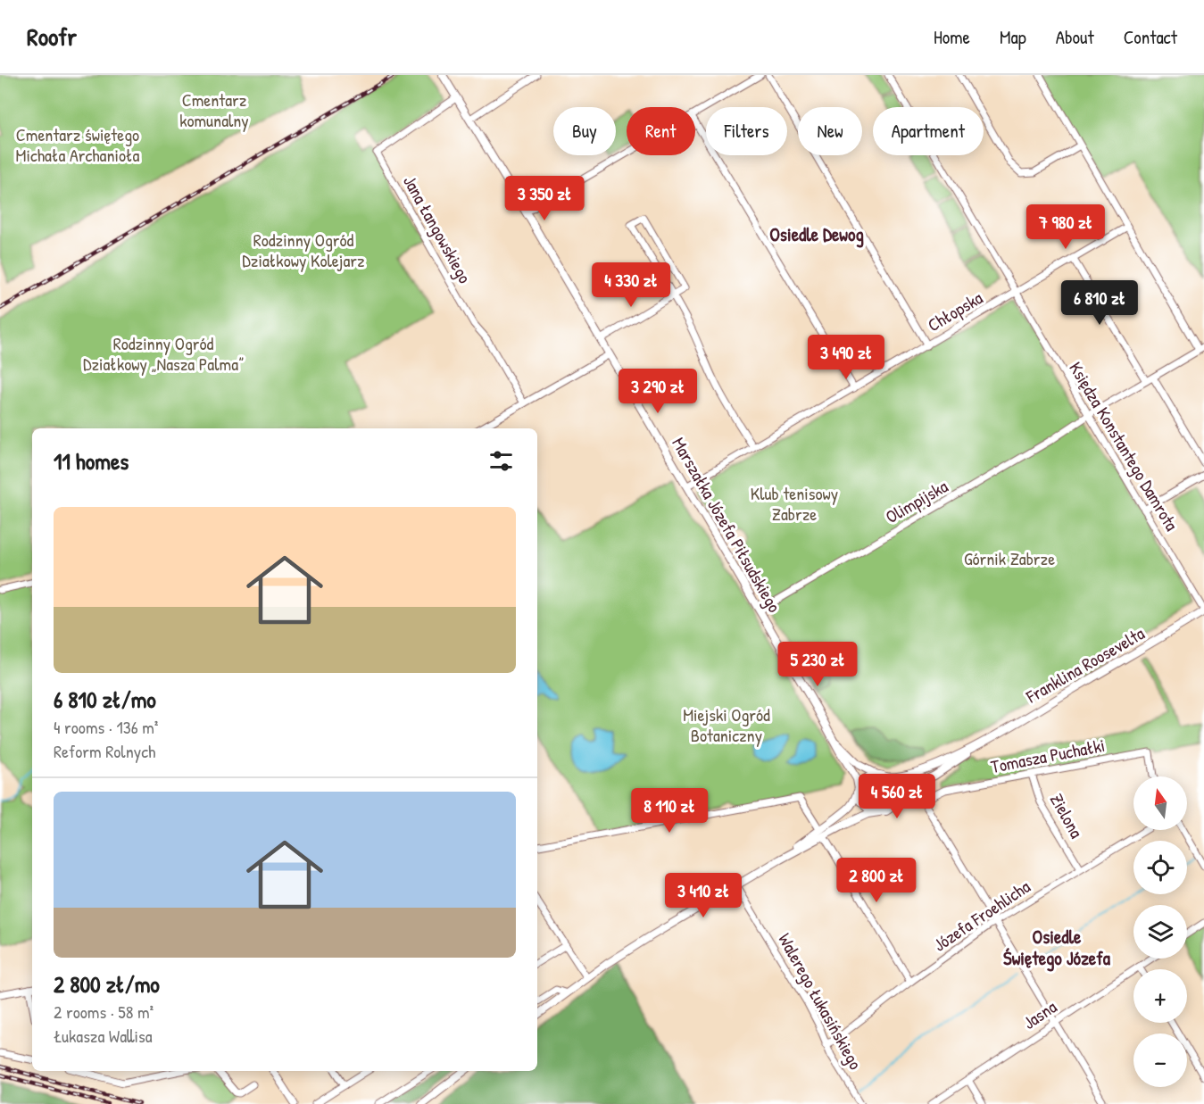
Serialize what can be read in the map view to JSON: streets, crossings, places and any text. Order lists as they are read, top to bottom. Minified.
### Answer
{"streets":{"street":["Jana Łangowskiego","Chłopska","Księdza Konstantego Damrota","Olimpijska","Marszałka Józefa Piłsudskiego","Franklina Roosevelta","Tomasza Puchałki","Zielona","Józefa Froehlicha","Walerego Łukasińskiego","Jasna"]},"crossings":[["Jana Łangowskiego","Marszałka Józefa Piłsudskiego"],["Chłopska","Księdza Konstantego Damrota"],["Chłopska","Marszałka Józefa Piłsudskiego"],["Księdza Konstantego Damrota","Olimpijska"],["Księdza Konstantego Damrota","Franklina Roosevelta"],["Olimpijska","Marszałka Józefa Piłsudskiego"],["Marszałka Józefa Piłsudskiego","Franklina Roosevelta"],["Tomasza Puchałki","Zielona"],["Zielona","Józefa Froehlicha"],["Józefa Froehlicha","Walerego Łukasińskiego"]],"districts":["Osiedle Dewog","Osiedle Świętego Józefa"],"parks":["Cmentarz komunalny","Cmentarz świętego Michała Archanioła","Rodzinny Ogród Działkowy Kolejarz","Rodzinny Ogród Działkowy „Nasza Palma”","Klub tenisowy Zabrze","Górnik Zabrze","Miejski Ogród Botaniczny"],"north":"top","page":{"header":"Roofr","nav":["Home","Map","About","Contact"],"chip":["Buy","Rent","Filters","New","Apartment"],"price":["3 350 zł","7 980 zł","4 330 zł","6 810 zł","3 490 zł","3 290 zł","5 230 zł","4 560 zł","8 110 zł","2 800 zł","3 410 zł"],"heading":"11 homes","list":[{"name":"6 810 zł/mo","note":"4 rooms · 136 m² · Reform Rolnych"},{"name":"2 800 zł/mo","note":"2 rooms · 58 m² · Łukasza Wallisa"}],"map_buttons":["+","−"]}}
